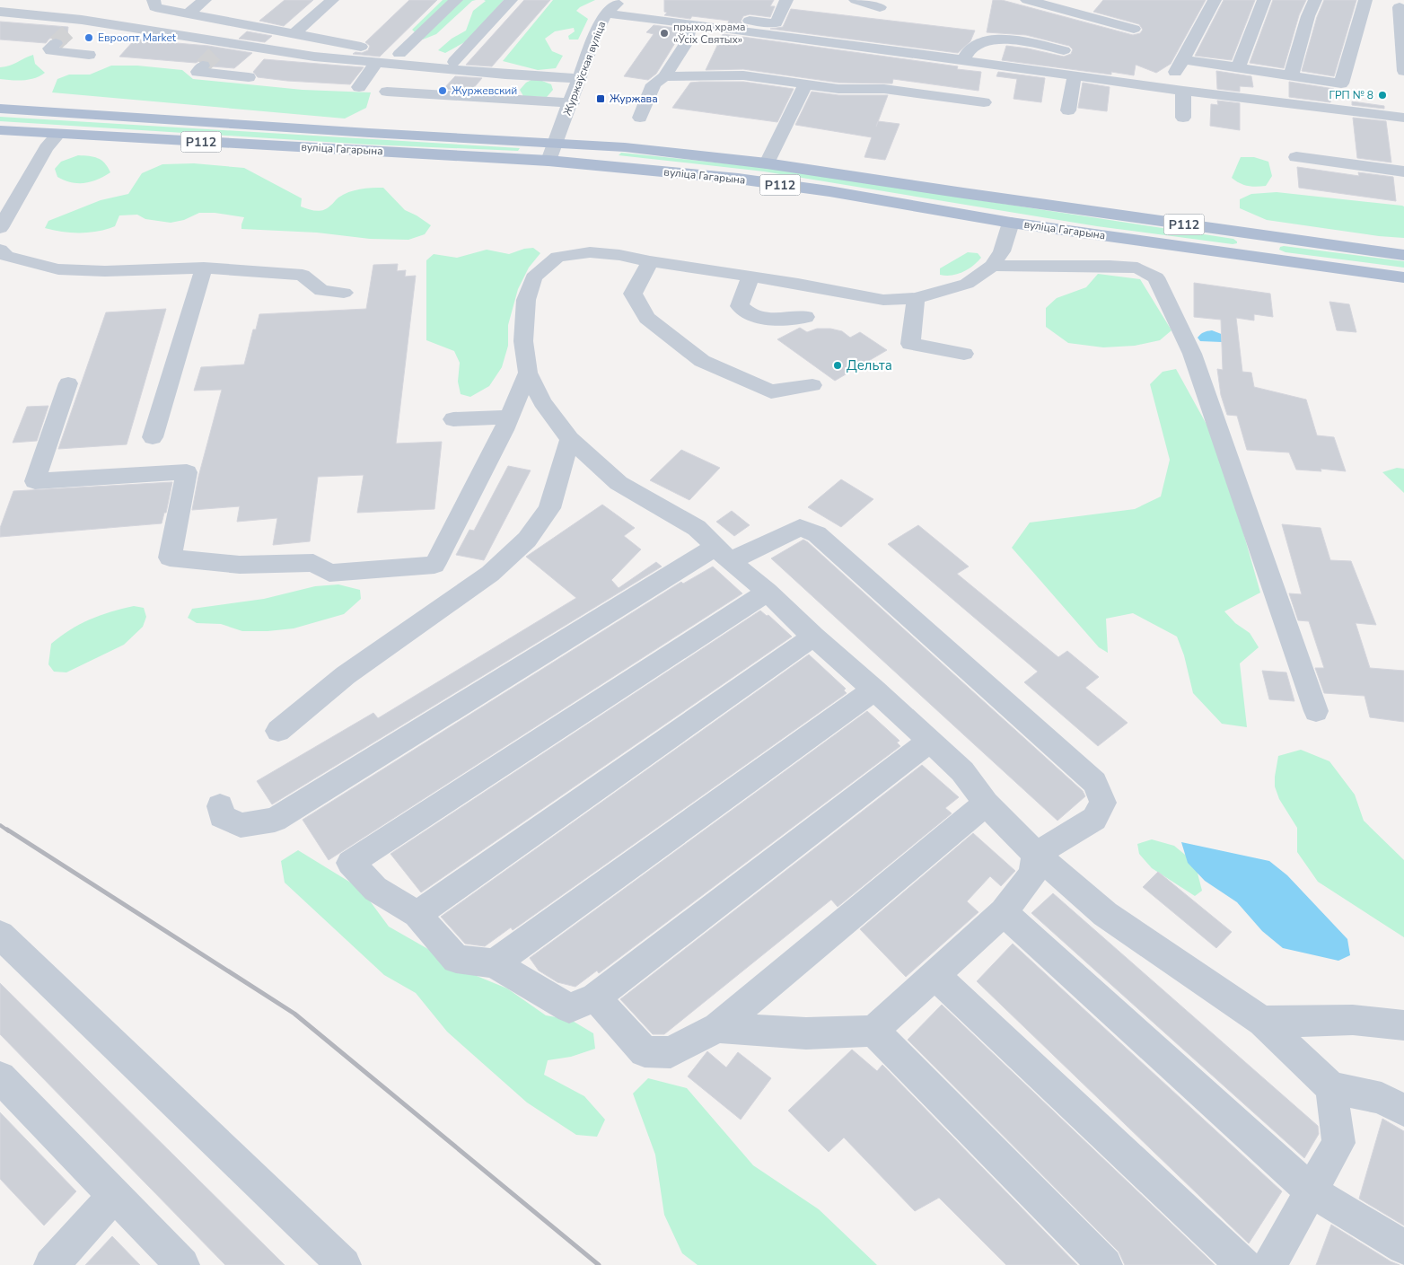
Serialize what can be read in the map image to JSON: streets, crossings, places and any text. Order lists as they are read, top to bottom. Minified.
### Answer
{"streets":{"main road":["Р112","вуліца Гагарына"],"street":["Журжаўская вуліца"]},"crossings":[["Журжаўская вуліца","вуліца Гагарына"]],"places":{"other":["прыход храма «Ўсіх Святых»","Евроопт Market","Журжевский","ГРП № 8","Дельта"],"transit":["Журжава"]}}
